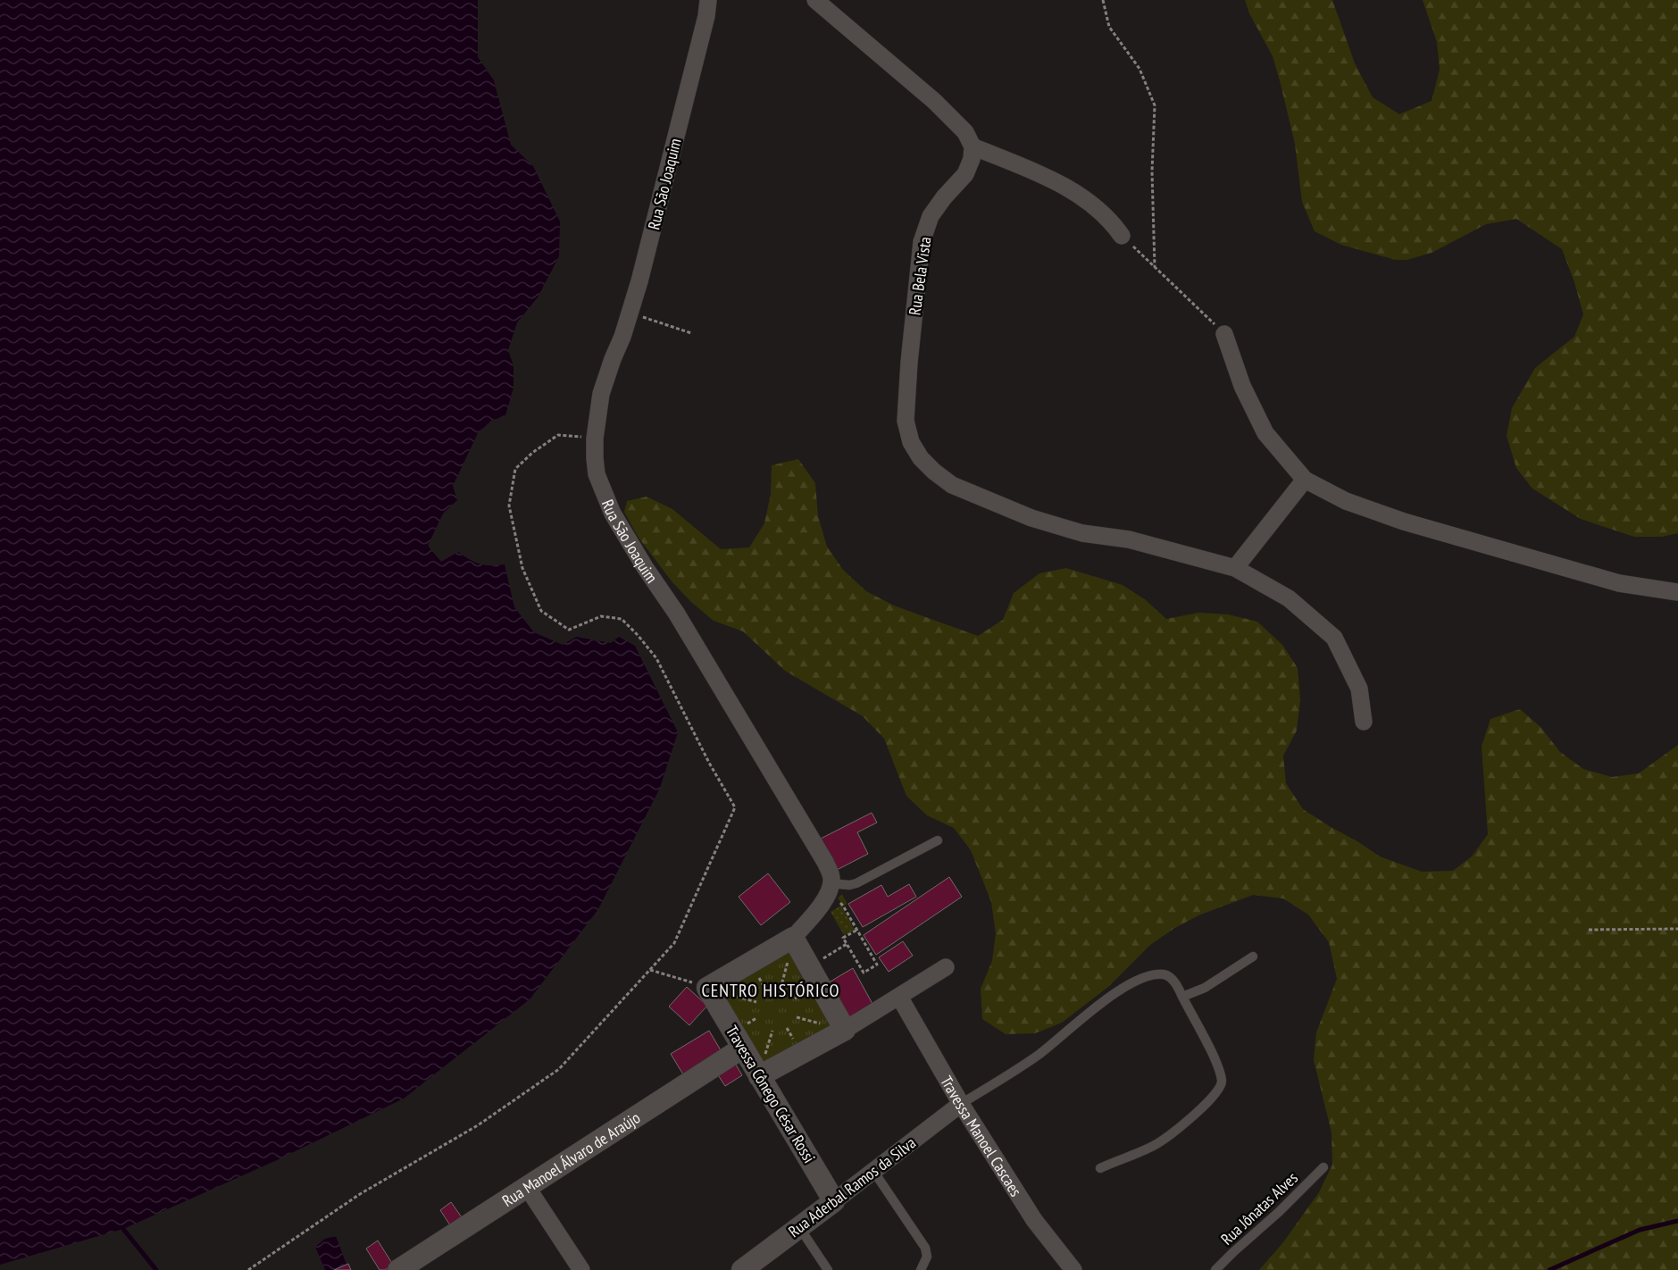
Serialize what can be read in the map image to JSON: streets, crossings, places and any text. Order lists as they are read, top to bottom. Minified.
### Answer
{"streets":{"street":["Rua São Joaquim","Rua Bela Vista","Travessa Cônego César Rossi","Travessa Manoel Cascaes","Rua Manoel Álvaro de Araújo","Rua Aderbal Ramos da Silva"],"lane":["Rua Jônatas Alves"]},"crossings":[["Travessa Cônego César Rossi","Rua Manoel Álvaro de Araújo"],["Travessa Cônego César Rossi","Rua Aderbal Ramos da Silva"],["Travessa Manoel Cascaes","Rua Aderbal Ramos da Silva"]],"districts":["CENTRO HISTÓRICO"]}
